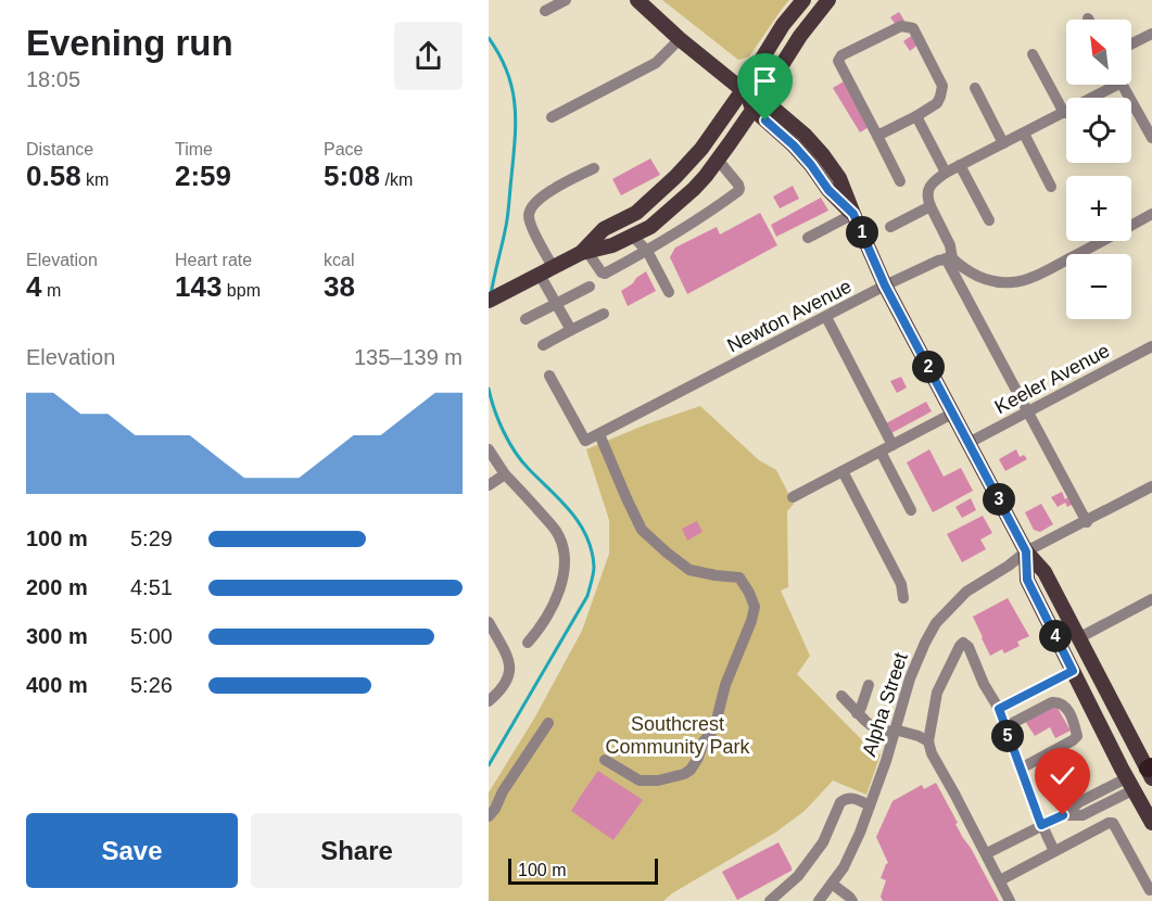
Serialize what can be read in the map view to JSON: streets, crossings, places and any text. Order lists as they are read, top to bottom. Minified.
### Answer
{"streets":{"street":["Newton Avenue","Keeler Avenue","Alpha Street"]},"parks":["Southcrest Community Park"],"scale_bar":"100 m","north":"top left","page":{"heading":["Evening run","18:05"],"map_buttons":["+","−"],"stats":[["Distance","0.58 km"],["Time","2:59"],["Pace","5:08 /km"],["Elevation","4 m"],["Heart rate","143 bpm"],["kcal","38"]],"pins":["1","2","3","4","5"],"chart":["Elevation","135–139 m"],"list":[{"name":"100 m","note":"5:29"},{"name":"200 m","note":"4:51"},{"name":"300 m","note":"5:00"},{"name":"400 m","note":"5:26"}],"buttons":["Save","Share"],"scale":"100 m"}}
